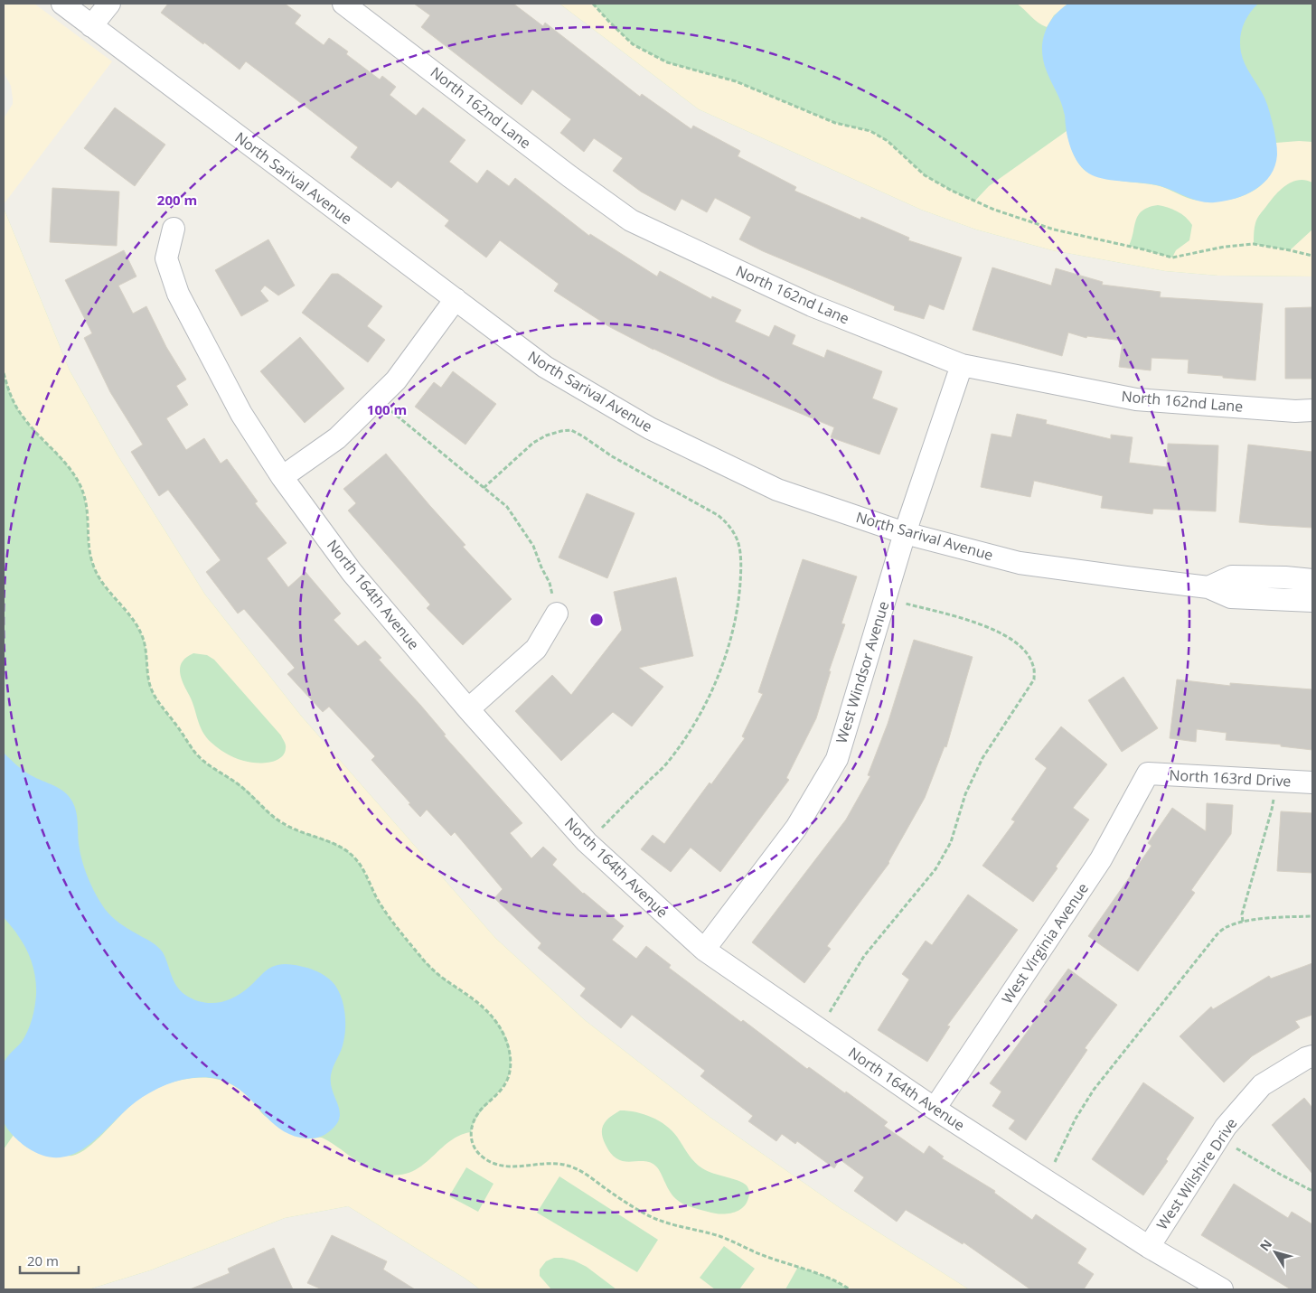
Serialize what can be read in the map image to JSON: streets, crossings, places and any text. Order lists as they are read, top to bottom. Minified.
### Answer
{"streets":{"street":["North 162nd Lane","North Sarival Avenue","North 164th Avenue","West Windsor Avenue","North 163rd Drive","West Virginia Avenue","West Wilshire Drive"]},"crossings":[["North 162nd Lane","West Windsor Avenue"],["North Sarival Avenue","West Windsor Avenue"],["North 164th Avenue","West Windsor Avenue"],["North 164th Avenue","West Virginia Avenue"],["North 164th Avenue","West Wilshire Drive"],["North 163rd Drive","West Virginia Avenue"]],"scale_bar":"20 m","north":"top left","rings":["200 m","100 m"]}
